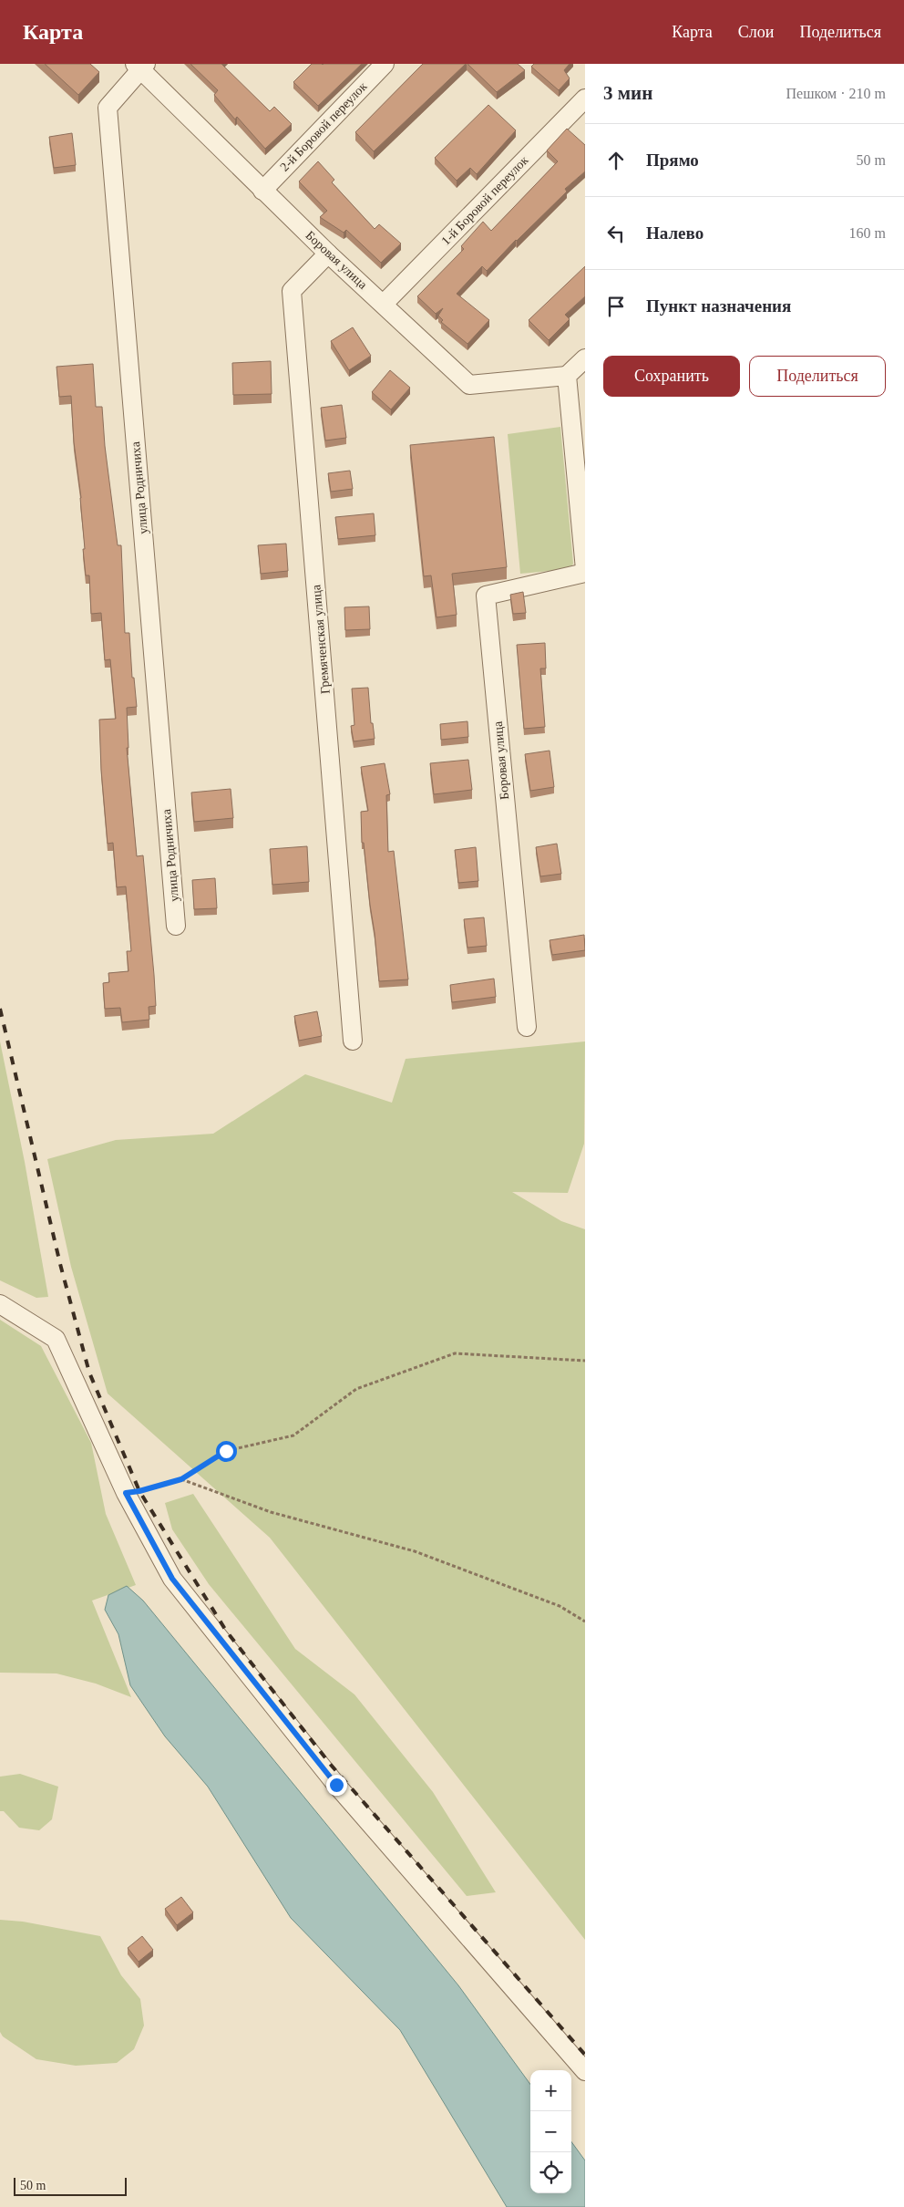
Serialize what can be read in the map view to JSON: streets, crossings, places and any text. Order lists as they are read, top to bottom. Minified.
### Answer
{"streets":{"street":["2-й Боровой переулок","1-й Боровой переулок","Боровая улица","улица Родничиха","Гремяченская улица"]},"crossings":[["2-й Боровой переулок","Боровая улица"],["1-й Боровой переулок","Боровая улица"],["Боровая улица","улица Родничиха"],["Боровая улица","Гремяченская улица"]],"scale_bar":"50 m","page":{"header":"Карта","nav":["Карта","Слои","Поделиться"],"heading":["3 мин","Пешком · 210 m"],"list":[["Прямо","50 m"],["Налево","160 m"],"Пункт назначения"],"buttons":["Сохранить","Поделиться"],"map_buttons":["+","−"],"scale":"50 m"}}
